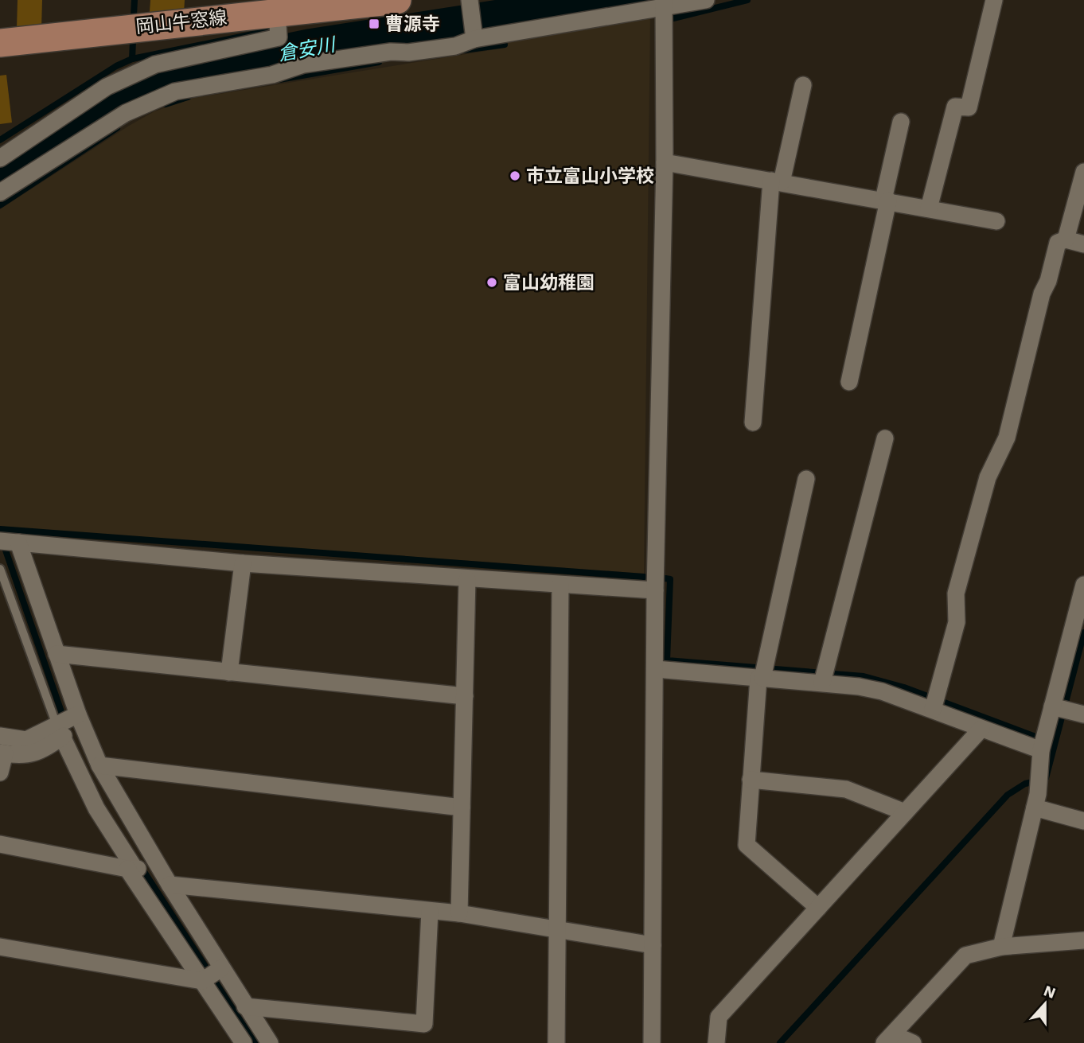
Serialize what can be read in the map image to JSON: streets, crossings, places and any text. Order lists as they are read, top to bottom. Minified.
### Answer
{"streets":{"main road":["岡山牛窓線"]},"water":["倉安川"],"places":{"transit":["曹源寺"],"other":["市立富山小学校","富山幼稚園"]},"north":"top"}
